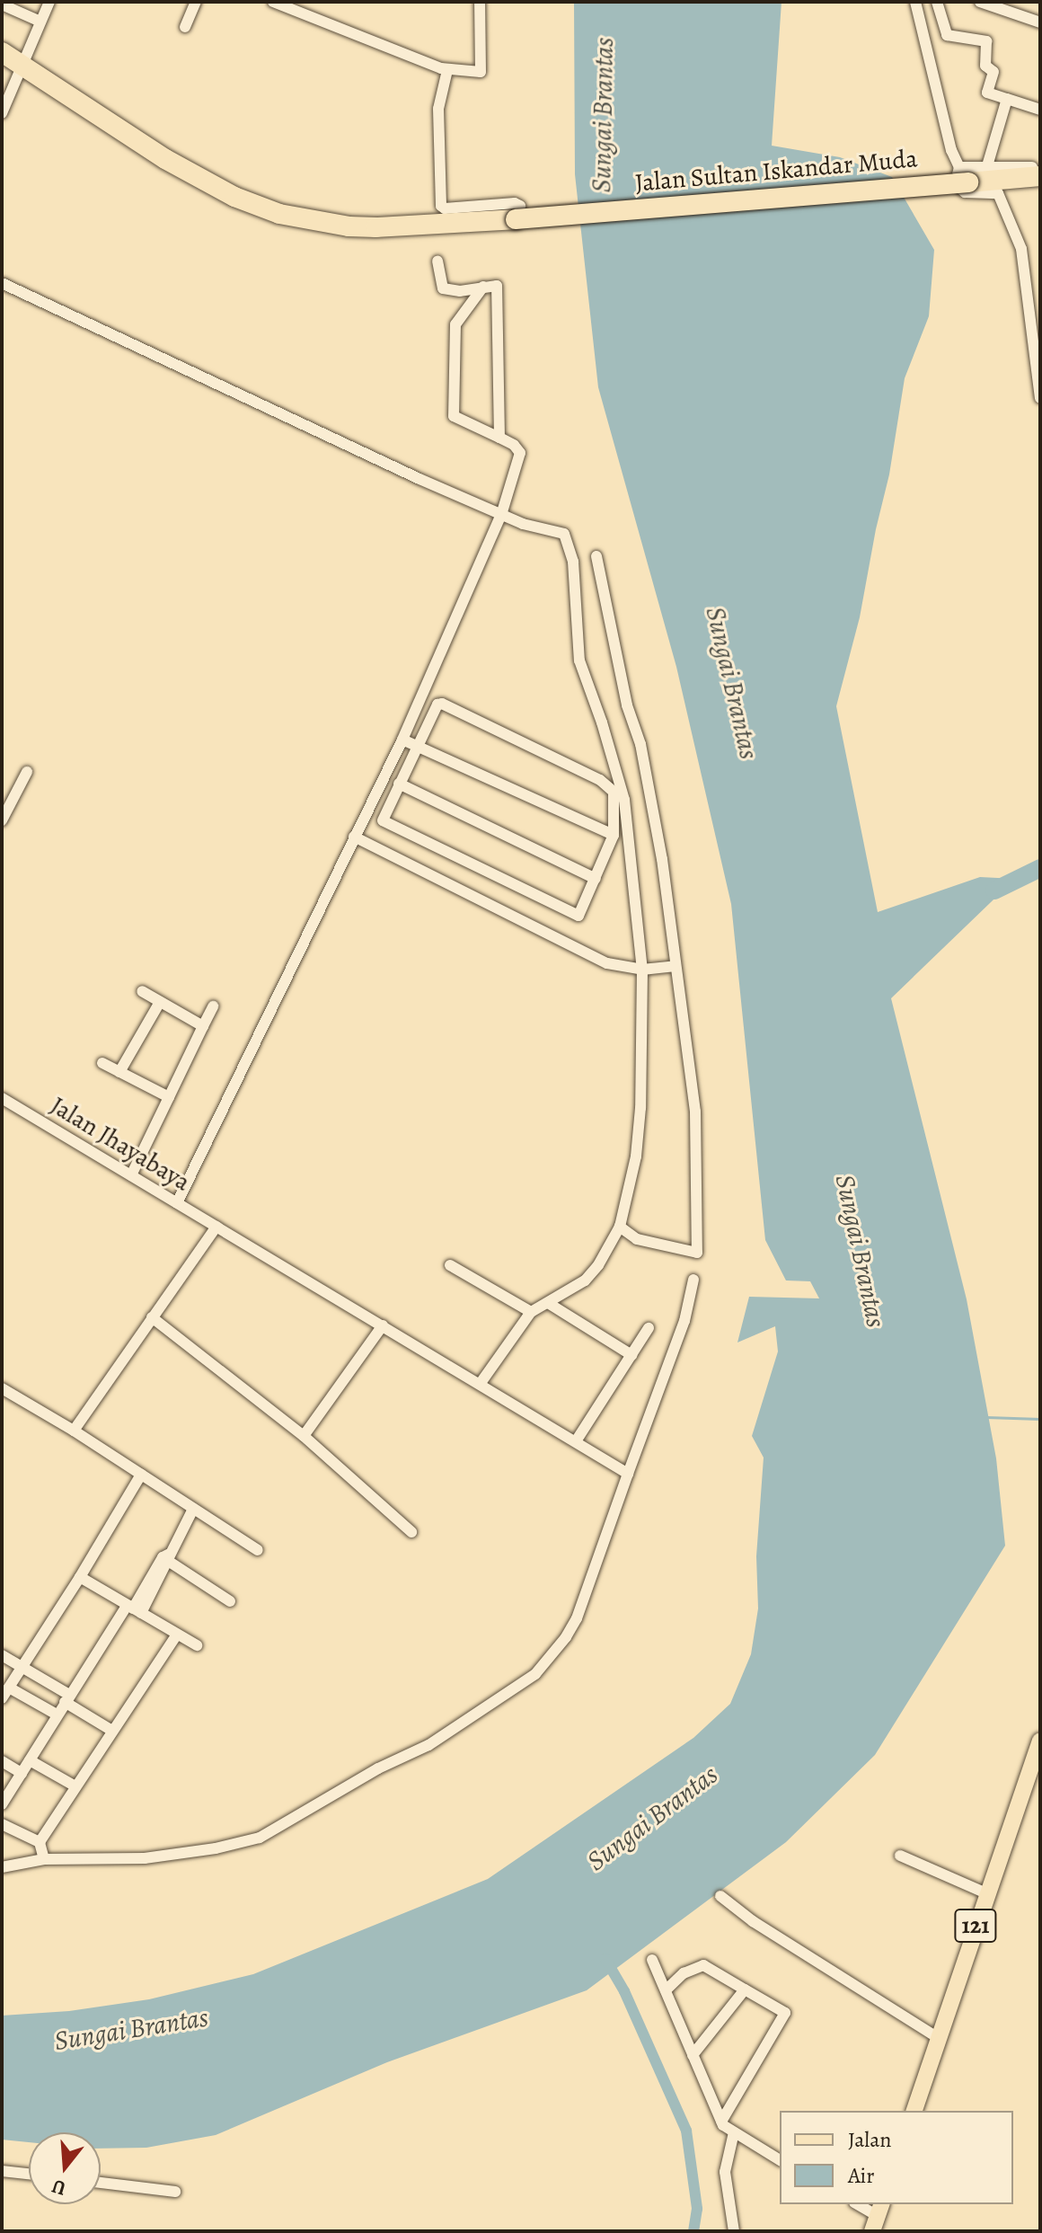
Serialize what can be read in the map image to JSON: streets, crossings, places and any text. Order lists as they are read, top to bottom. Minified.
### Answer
{"streets":{"highway":["Jalan Sultan Iskandar Muda"],"main road":["121"],"street":["Jalan Jhayabaya"]},"water":["Sungai Brantas"],"legend":["Jalan","Air"],"north":"bottom"}
